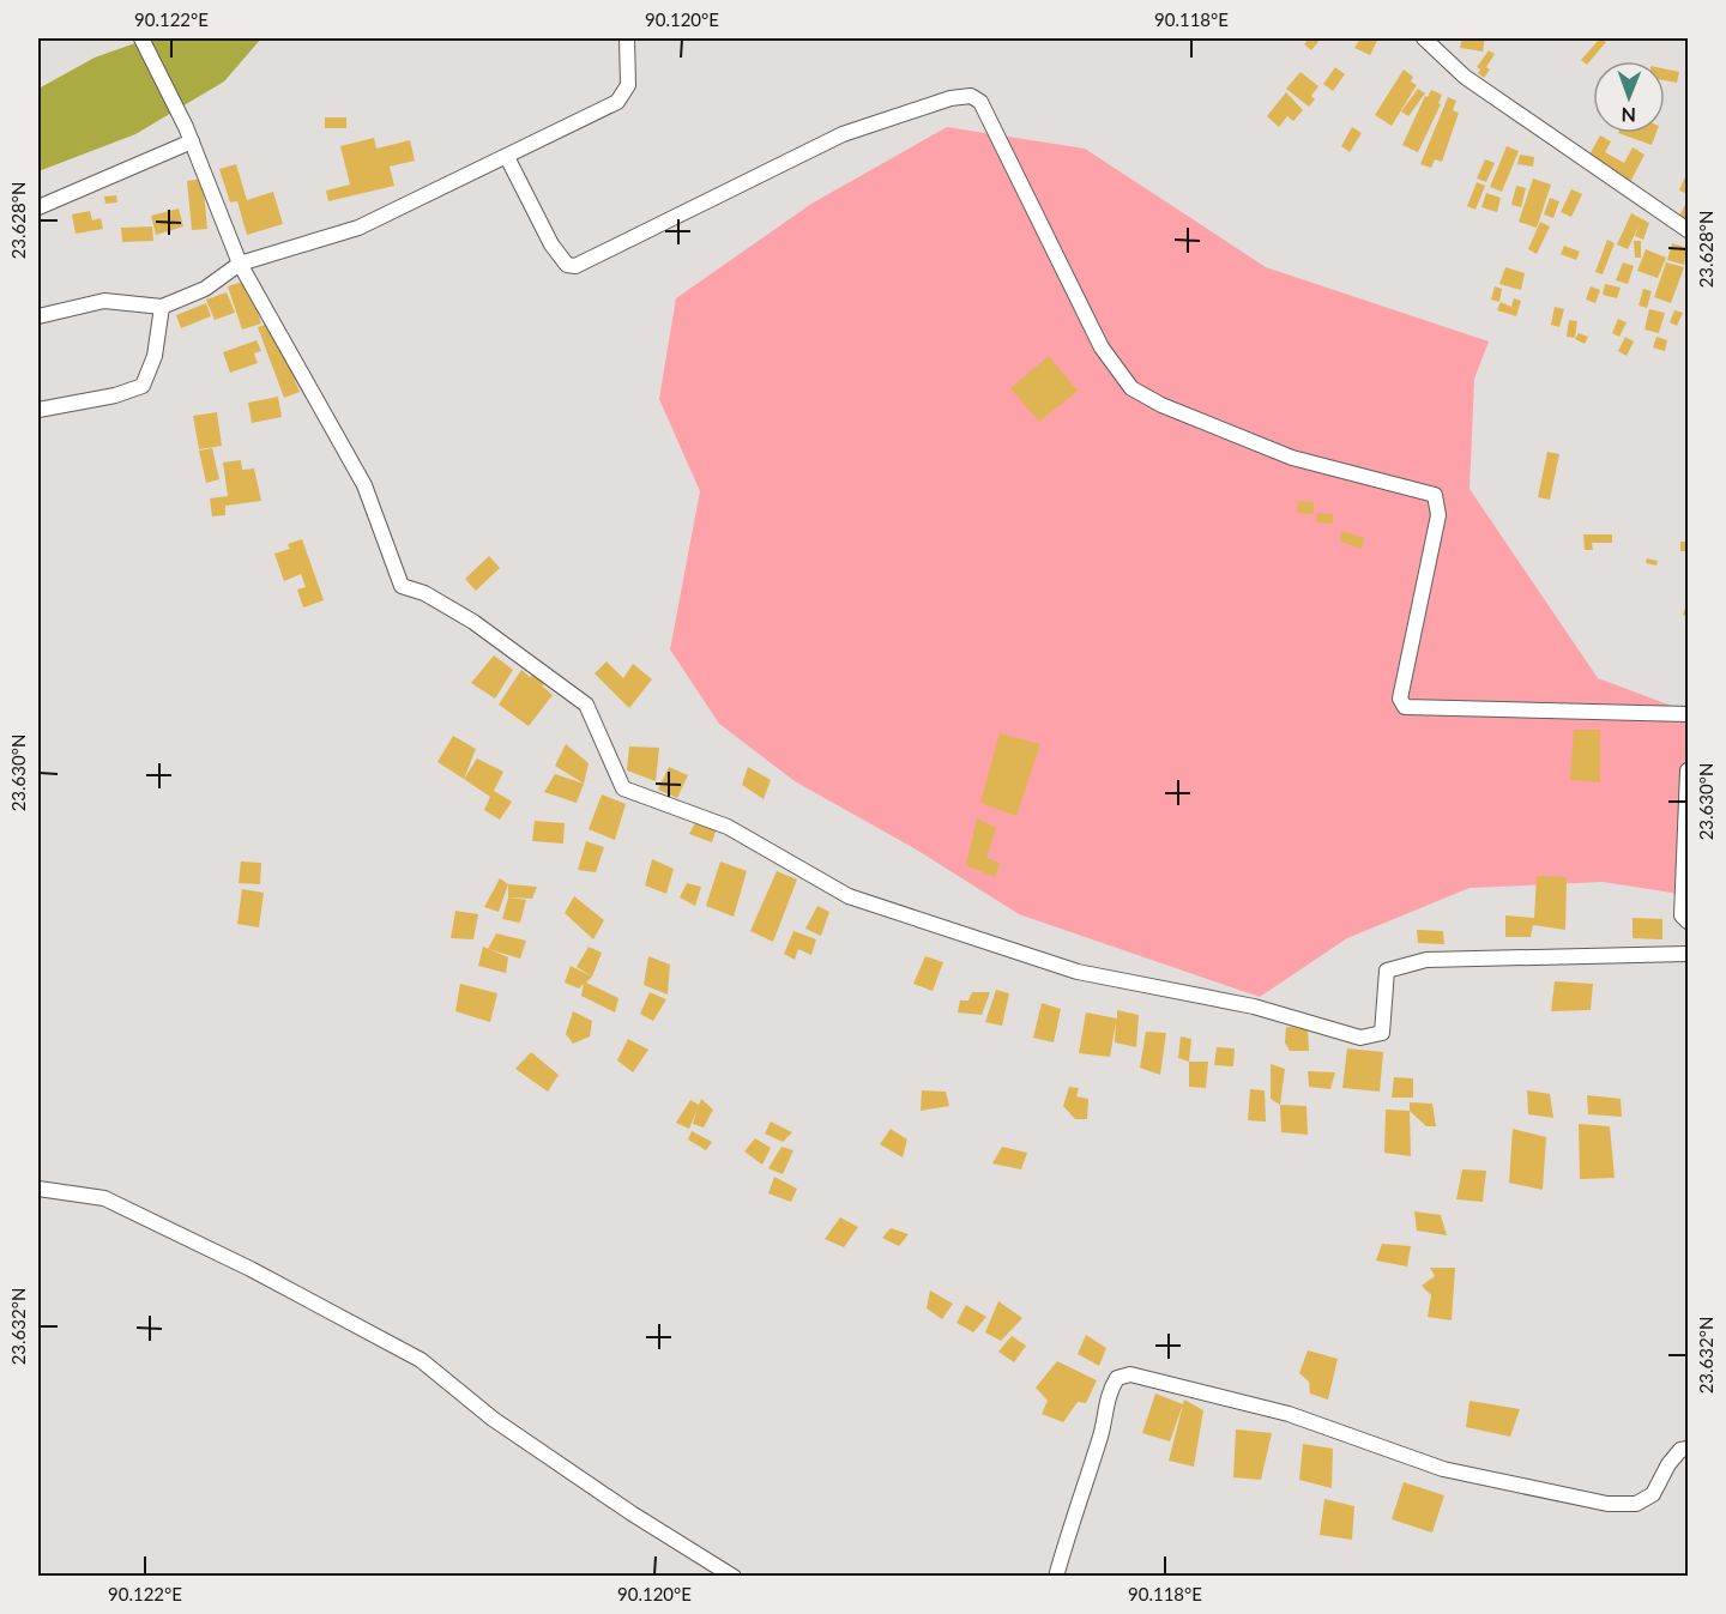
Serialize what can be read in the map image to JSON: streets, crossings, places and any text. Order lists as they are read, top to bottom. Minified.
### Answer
{"north":"bottom","coordinates":["90.122°E","90.120°E","90.118°E","23.628°N","23.630°N","23.632°N"]}
